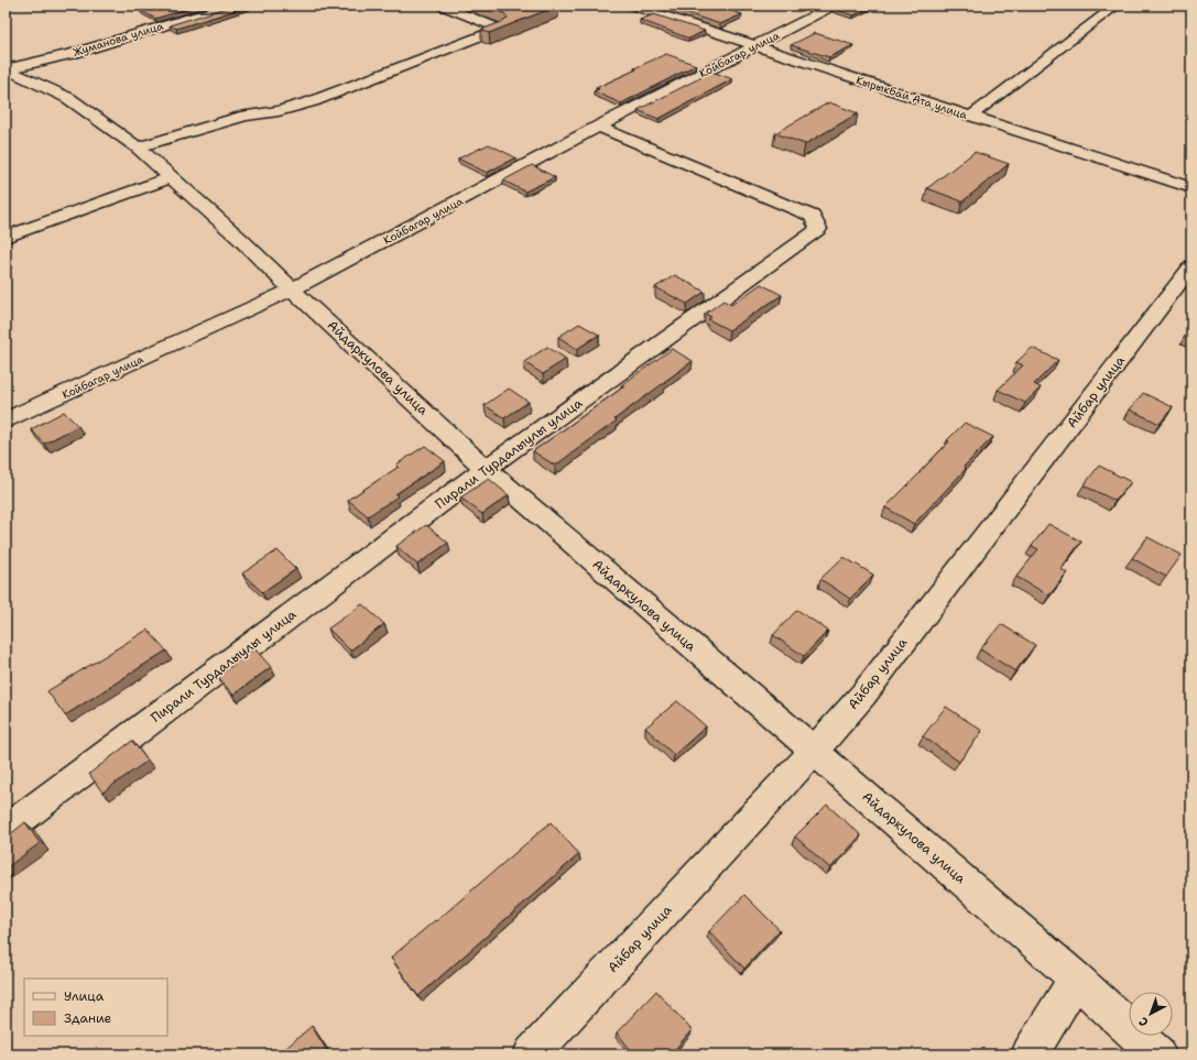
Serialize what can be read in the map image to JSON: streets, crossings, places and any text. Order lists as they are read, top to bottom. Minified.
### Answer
{"streets":{"street":["Жуманова улица","Койбагар улица","Кырыкбай Ата улица","Айдаркулова улица","Айбар улица","Пирали Турдалыулы улица"]},"crossings":[["Жуманова улица","Айдаркулова улица"],["Койбагар улица","Кырыкбай Ата улица"],["Койбагар улица","Айдаркулова улица"],["Койбагар улица","Пирали Турдалыулы улица"],["Айдаркулова улица","Айбар улица"],["Айдаркулова улица","Пирали Турдалыулы улица"]],"legend":["Улица","Здание"],"north":"bottom left"}
